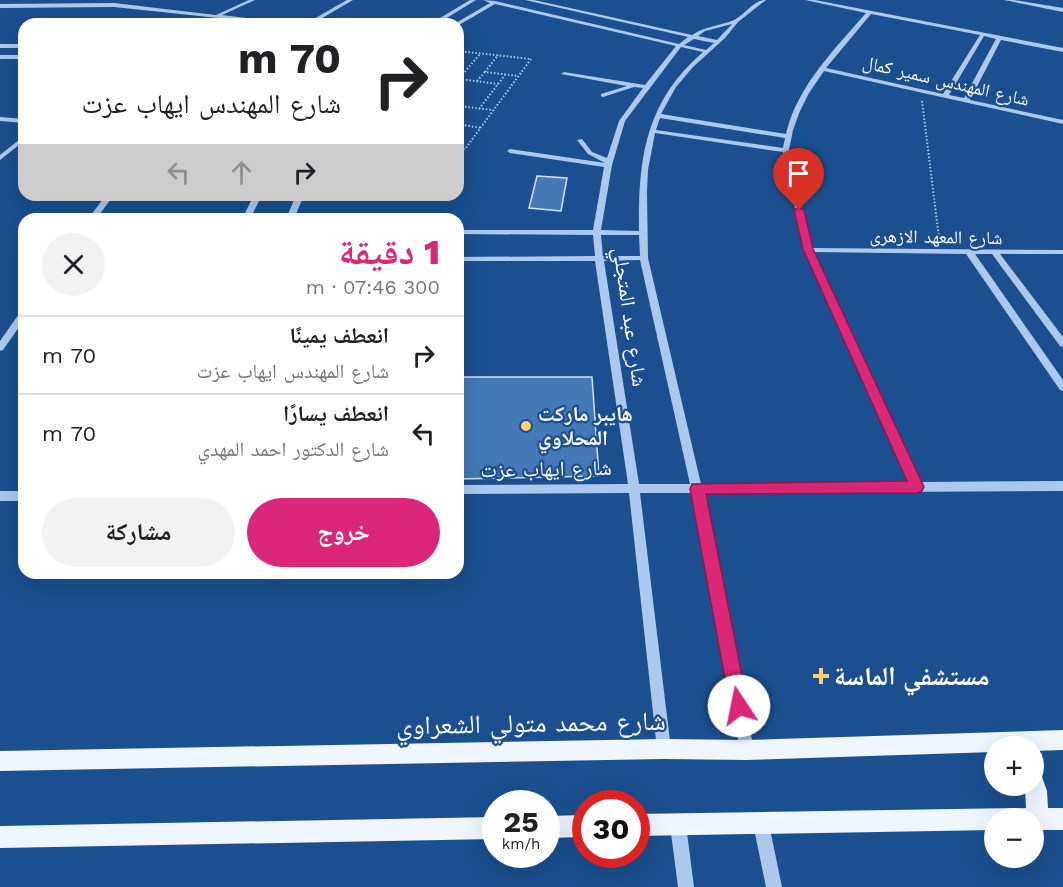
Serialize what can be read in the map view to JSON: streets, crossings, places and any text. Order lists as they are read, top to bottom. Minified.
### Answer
{"streets":{"main road":["شارع محمد متولي الشعراوي"],"street":["شارع المهندس سمير كمال","شارع المعهد الازهرى","شارع عبد المتجلي","شارع ايهاب عزت"]},"crossings":[["شارع عبد المتجلي","شارع ايهاب عزت"],["شارع عبد المتجلي","شارع محمد متولي الشعراوي"]],"places":{"other":["هايبر ماركت المحلاوي"],"health":["مستشفي الماسة"]},"page":{"turn":["70 m","شارع المهندس ايهاب عزت"],"heading":["1 دقيقة","300 m · 07:46"],"list":[{"name":"انعطف يمينًا","note":"شارع المهندس ايهاب عزت","value":"70 m"},{"name":"انعطف يسارًا","note":"شارع الدكتور احمد المهدي","value":"70 m"}],"buttons":["خروج","مشاركة"],"map_buttons":["+","−"],"speed":"25 km/h","limit":"30"}}
